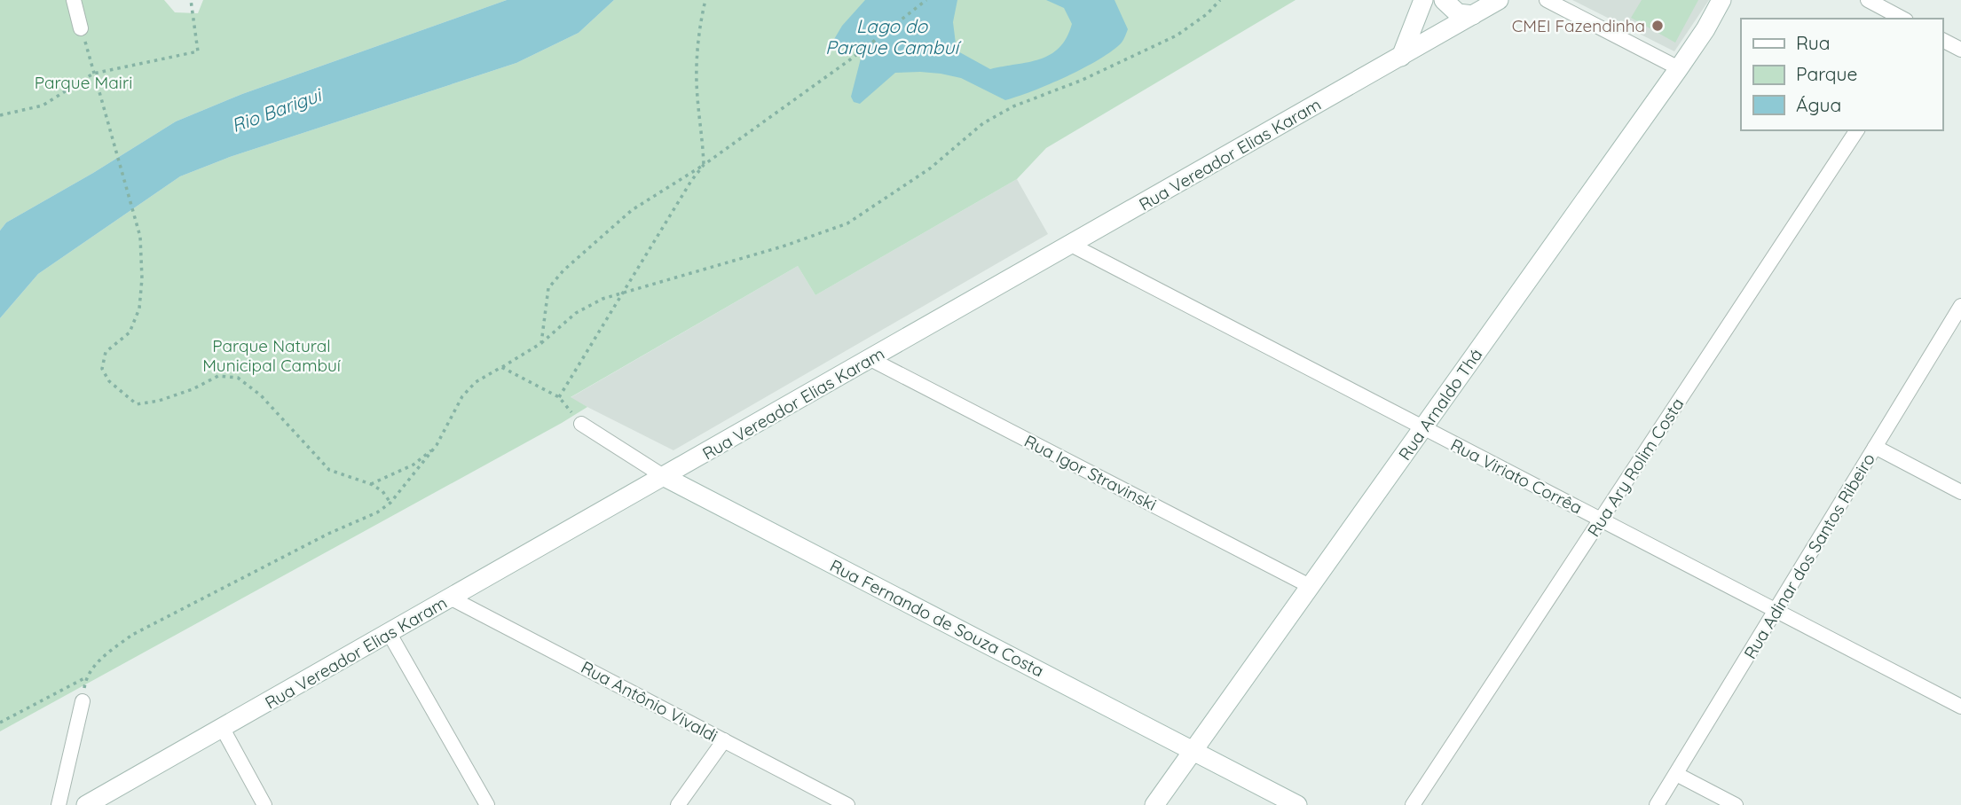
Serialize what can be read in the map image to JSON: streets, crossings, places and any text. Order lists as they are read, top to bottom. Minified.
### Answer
{"streets":{"main road":["Rua Vereador Elias Karam","Rua Arnaldo Thá","Rua Fernando de Souza Costa"],"street":["Rua Ary Rolim Costa","Rua Igor Stravinski","Rua Viriato Corrêa","Rua Adinar dos Santos Ribeiro","Rua Antônio Vivaldi"]},"crossings":[["Rua Vereador Elias Karam","Rua Igor Stravinski"],["Rua Vereador Elias Karam","Rua Viriato Corrêa"],["Rua Vereador Elias Karam","Rua Fernando de Souza Costa"],["Rua Vereador Elias Karam","Rua Antônio Vivaldi"],["Rua Arnaldo Thá","Rua Igor Stravinski"],["Rua Arnaldo Thá","Rua Viriato Corrêa"],["Rua Arnaldo Thá","Rua Fernando de Souza Costa"],["Rua Ary Rolim Costa","Rua Viriato Corrêa"],["Rua Viriato Corrêa","Rua Adinar dos Santos Ribeiro"]],"water":["Lago do Parque Cambuí","Rio Barigui"],"parks":["Parque Mairi","Parque Natural Municipal Cambuí"],"places":["CMEI Fazendinha"],"legend":["Rua","Parque","Água"]}
